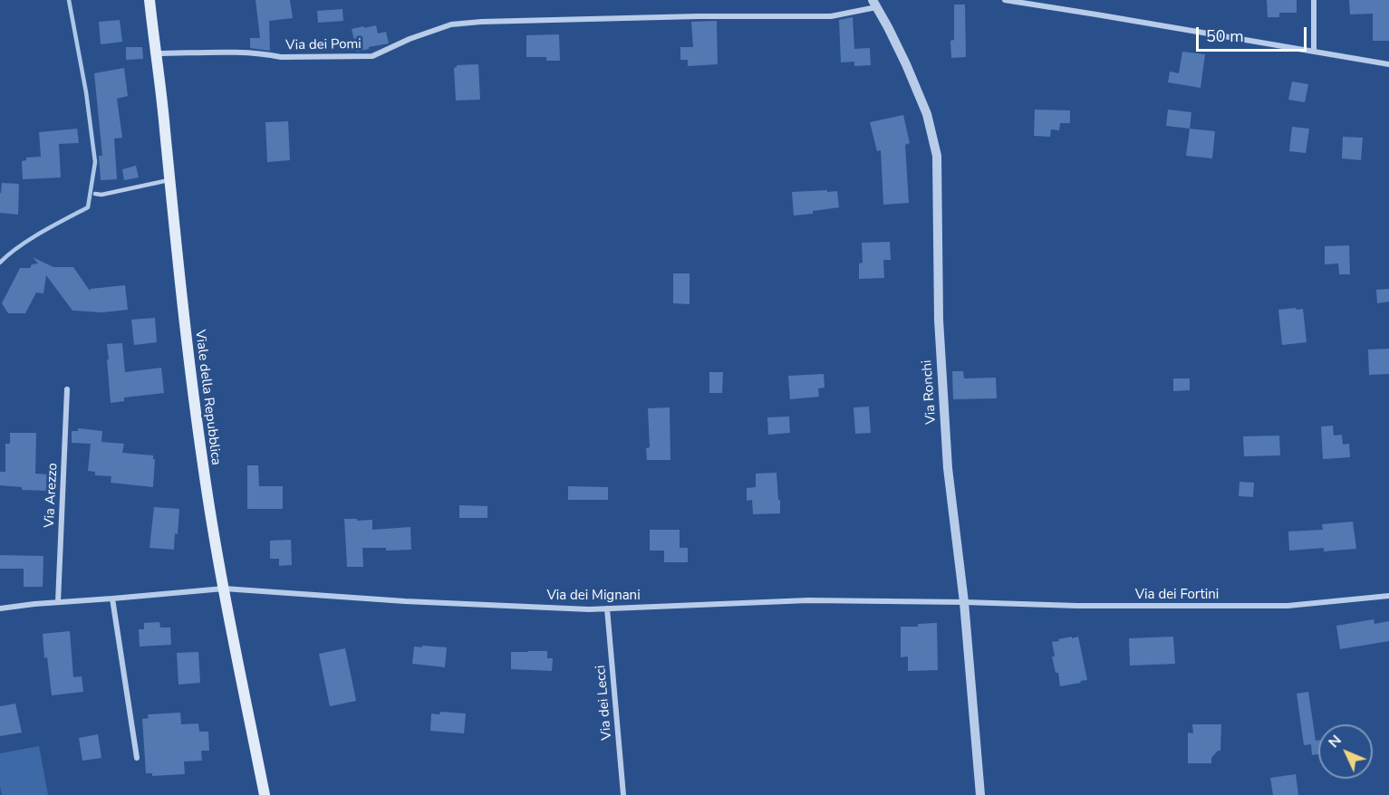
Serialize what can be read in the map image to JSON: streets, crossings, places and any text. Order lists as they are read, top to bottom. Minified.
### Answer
{"streets":{"main road":["Viale della Repubblica"],"street":["Via dei Pomi","Via Ronchi","Via Arezzo","Via dei Fortini","Via dei Mignani","Via dei Lecci"]},"crossings":[["Via dei Pomi","Via Ronchi"],["Via dei Pomi","Viale della Repubblica"],["Via Ronchi","Via dei Fortini"],["Via Ronchi","Via dei Mignani"],["Viale della Repubblica","Via dei Mignani"],["Via dei Fortini","Via dei Mignani"],["Via dei Mignani","Via dei Lecci"]],"scale_bar":"50 m","north":"top left"}
